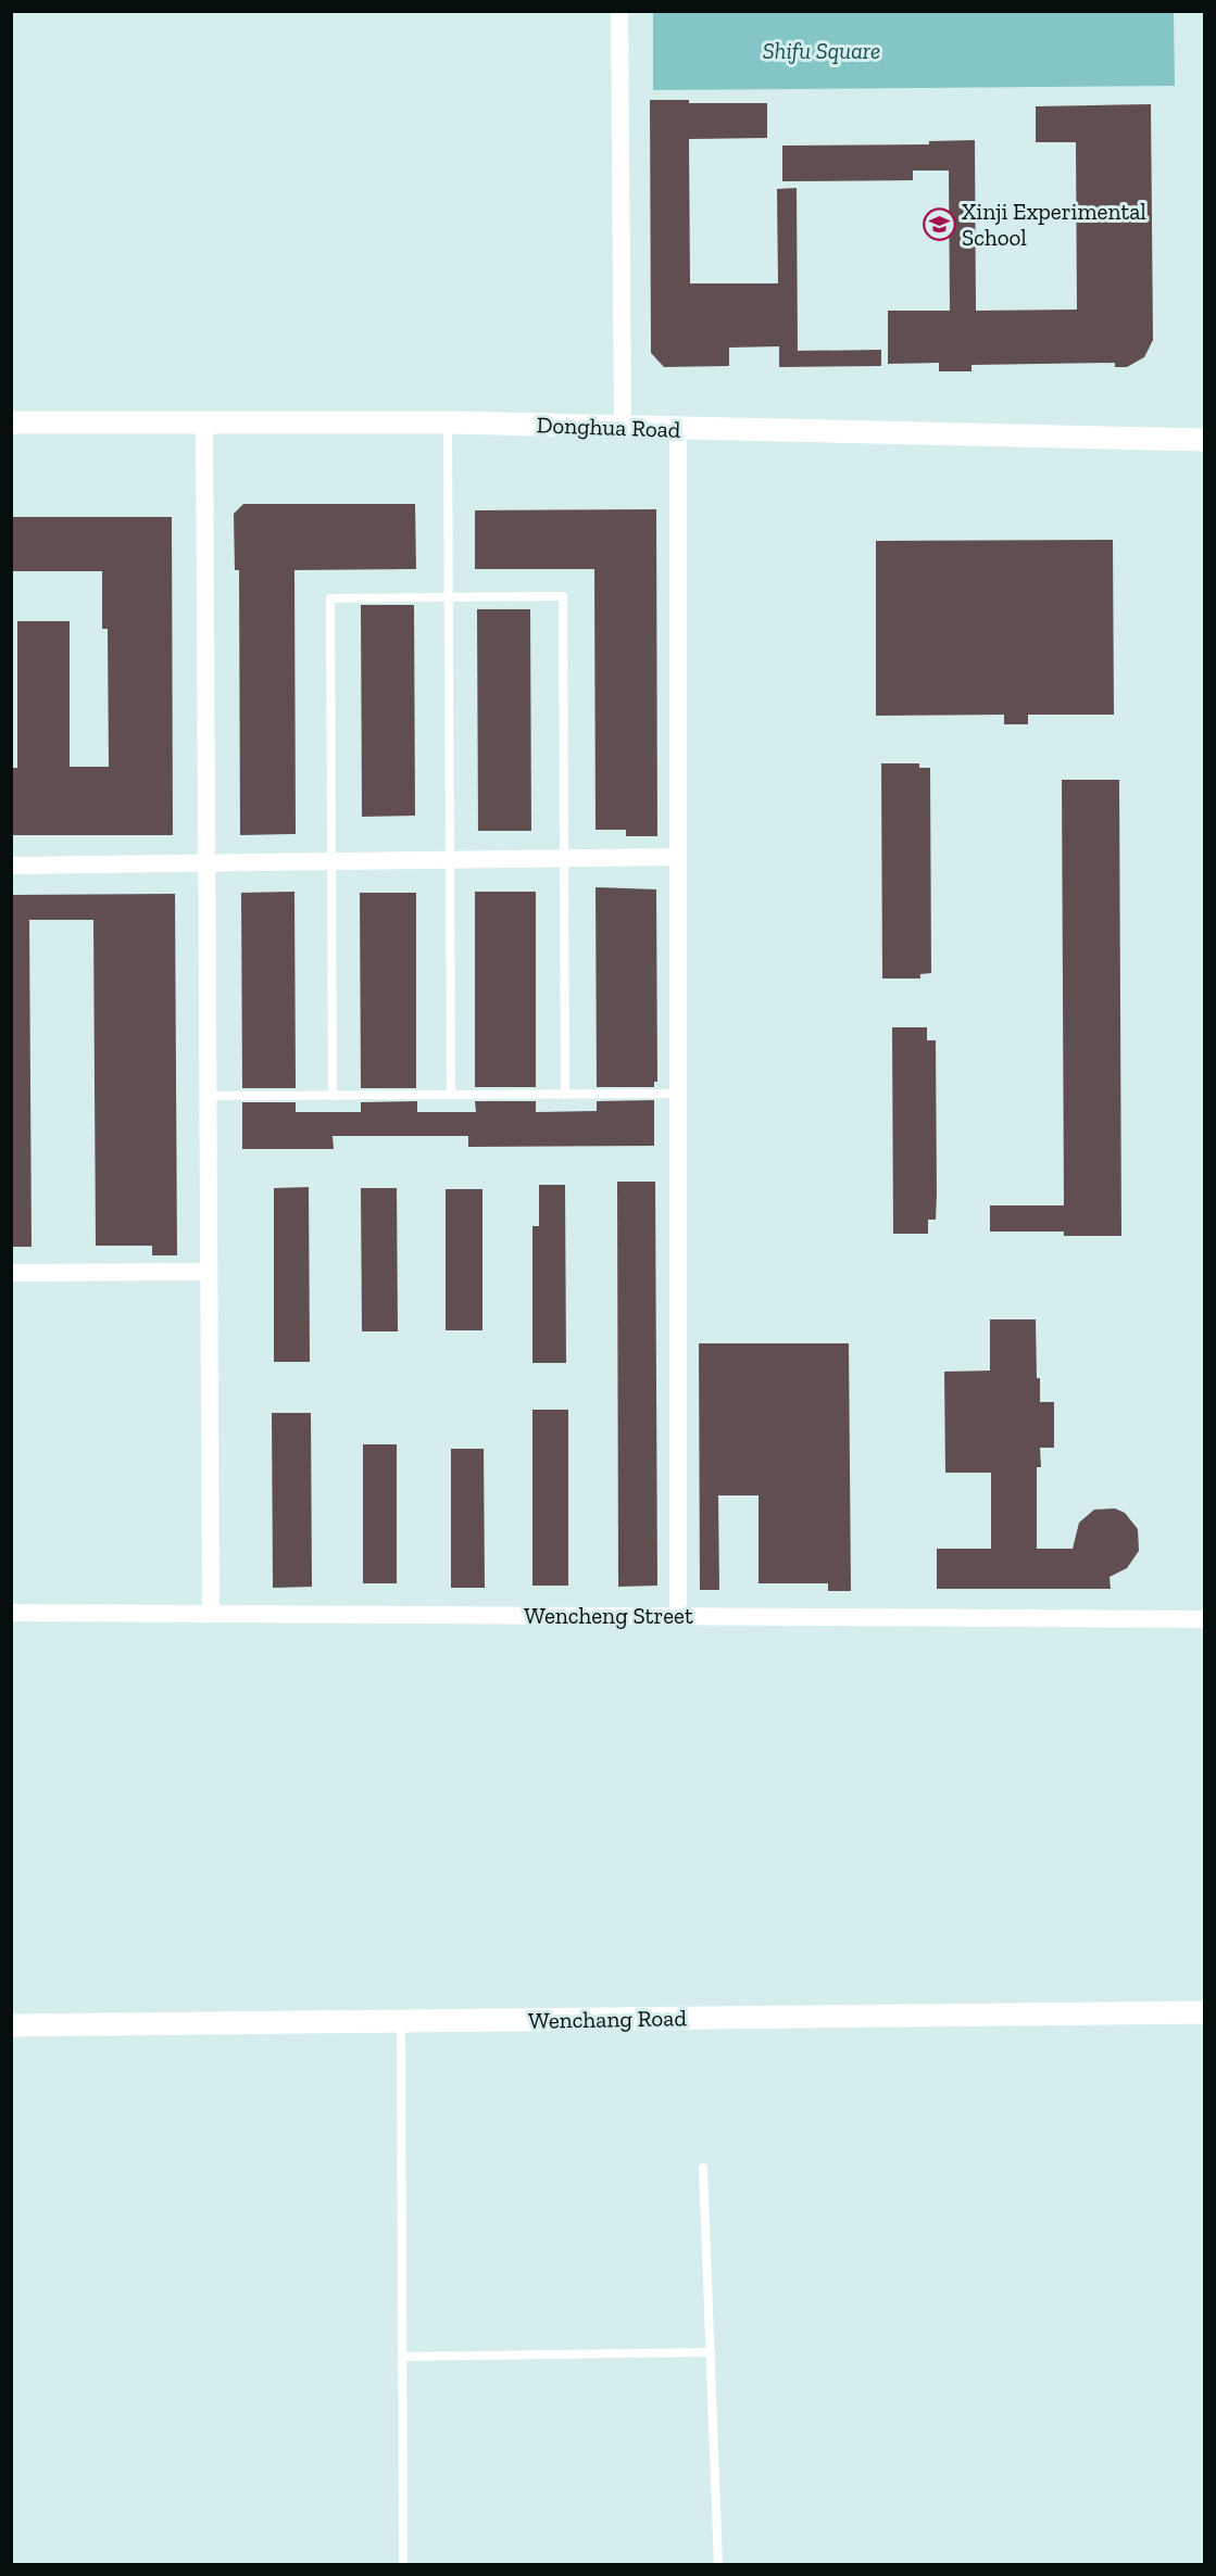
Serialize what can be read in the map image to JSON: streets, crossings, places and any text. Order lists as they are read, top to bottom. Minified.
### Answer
{"streets":{"street":["Donghua Road","Wencheng Street","Wenchang Road"]},"parks":["Shifu Square"],"places":{"school or university":["Xinji Experimental School"]}}
